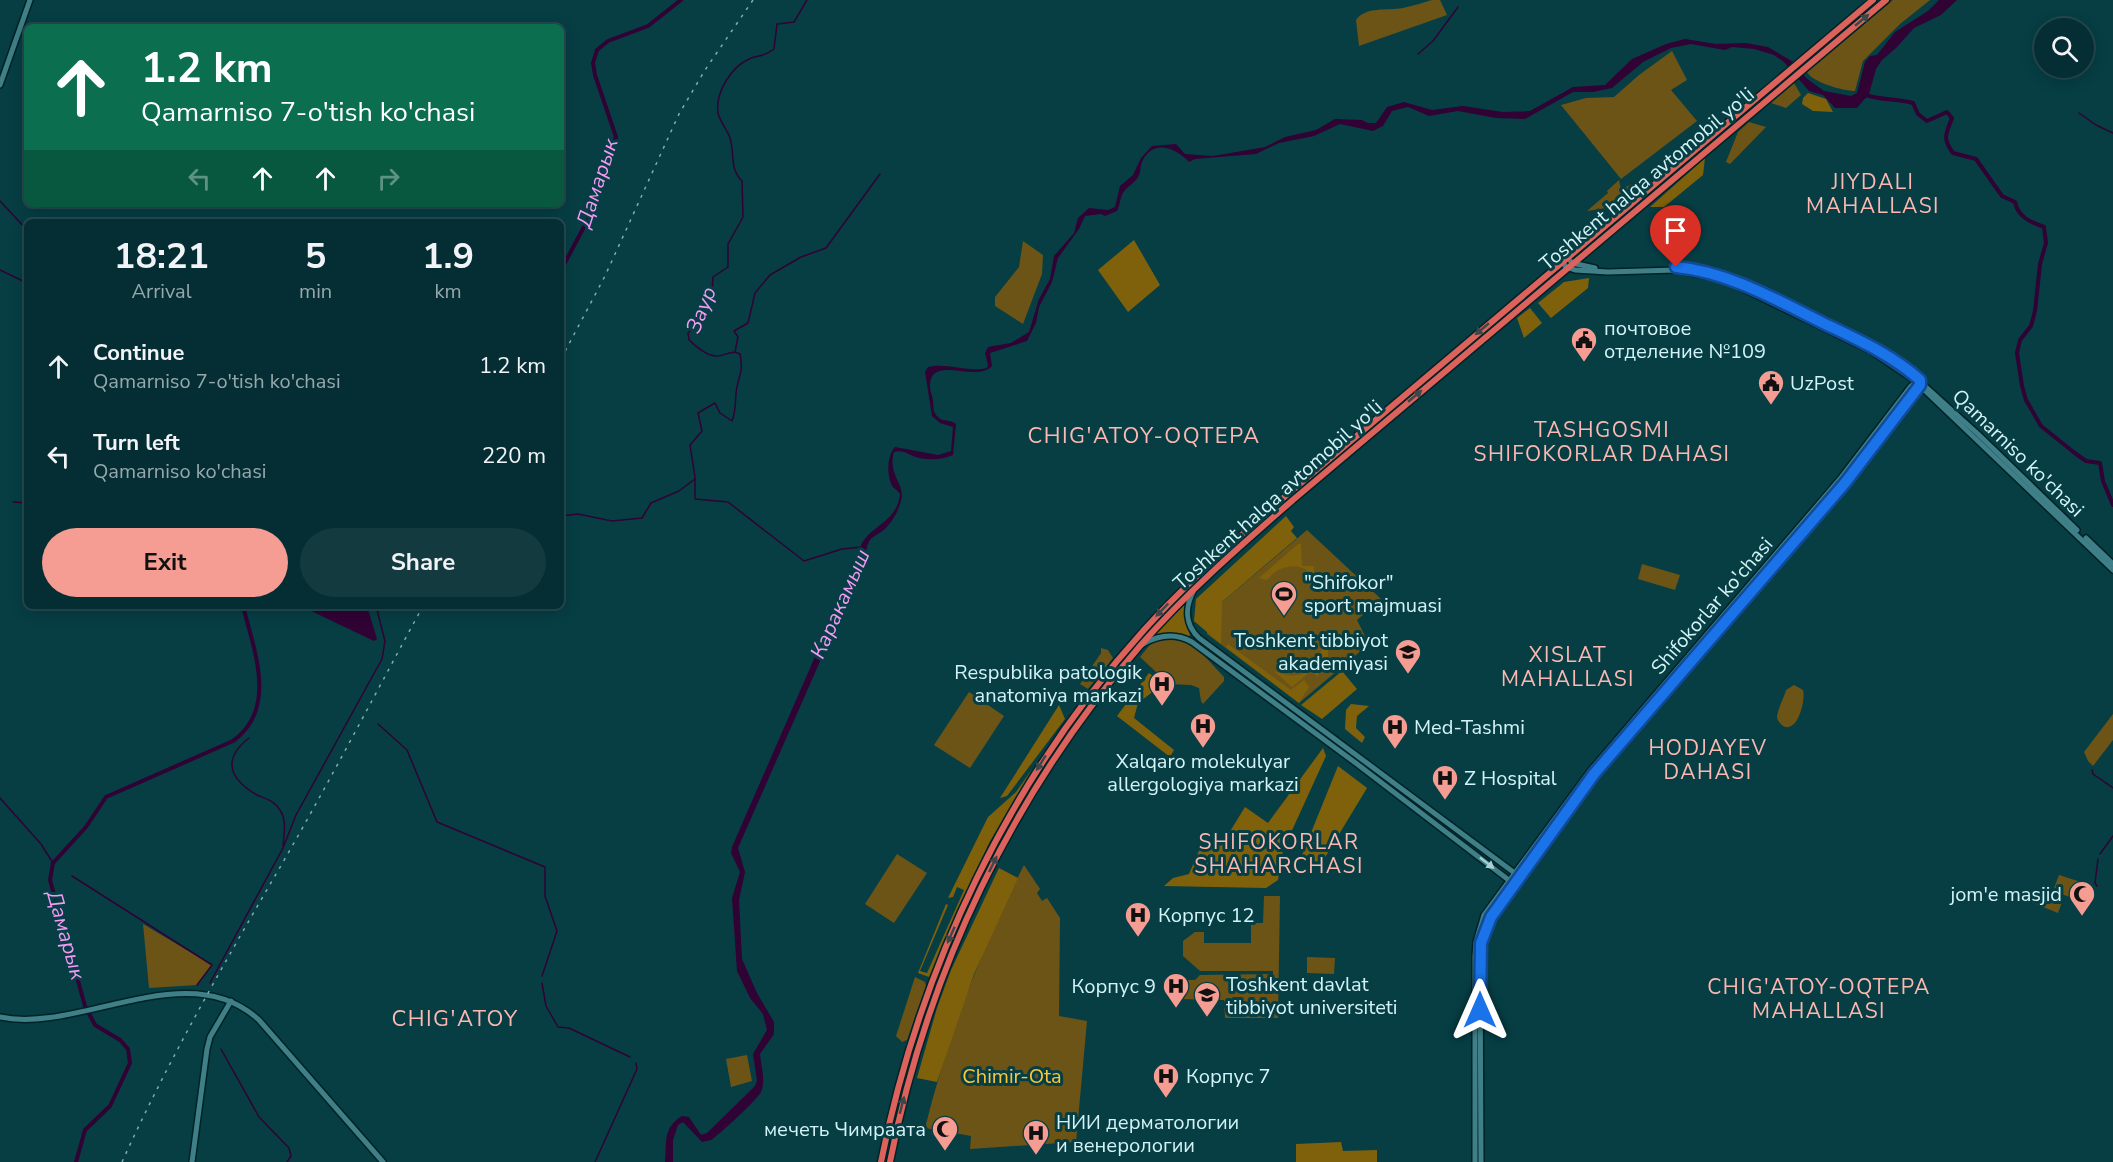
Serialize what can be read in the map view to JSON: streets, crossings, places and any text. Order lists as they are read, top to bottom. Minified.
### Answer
{"streets":{"highway":["Toshkent halqa avtomobil yo'li"],"main road":["Qamarniso ko'chasi","Shifokorlar ko'chasi"]},"crossings":[["Toshkent halqa avtomobil yo'li","Qamarniso ko'chasi"],["Qamarniso ko'chasi","Shifokorlar ko'chasi"]],"districts":["JIYDALI MAHALLASI","TASHGOSMI SHIFOKORLAR DAHASI","CHIG'ATOY-OQTEPA","XISLAT MAHALLASI","HODJAYEV DAHASI","SHIFOKORLAR SHAHARCHASI","CHIG'ATOY-OQTEPA MAHALLASI","CHIG'ATOY"],"water":["Дамарык","Заур","Каракамыш"],"parks":["Chimir-Ota"],"places":{"public building":["почтовое отделение №109","UzPost"],"sports":["\"Shifokor\" sport majmuasi"],"school or university":["Toshkent tibbiyot akademiyasi","Toshkent davlat tibbiyot universiteti"],"hospital":["Respublika patologik anatomiya markazi","Xalqaro molekulyar allergologiya markazi","Med-Tashmi","Z Hospital","Корпус 12","Корпус 9","Корпус 7","НИИ дерматологии и венерологии"],"mosque":["jom'e masjid","мечеть Чимраата"]},"page":{"turn":["1.2 km","Qamarniso 7-o'tish ko'chasi"],"eta":["18:21","Arrival","5","min","1.9","km"],"list":[{"name":"Continue","note":"Qamarniso 7-o'tish ko'chasi","value":"1.2 km"},{"name":"Turn left","note":"Qamarniso ko'chasi","value":"220 m"}],"buttons":["Exit","Share"]}}
